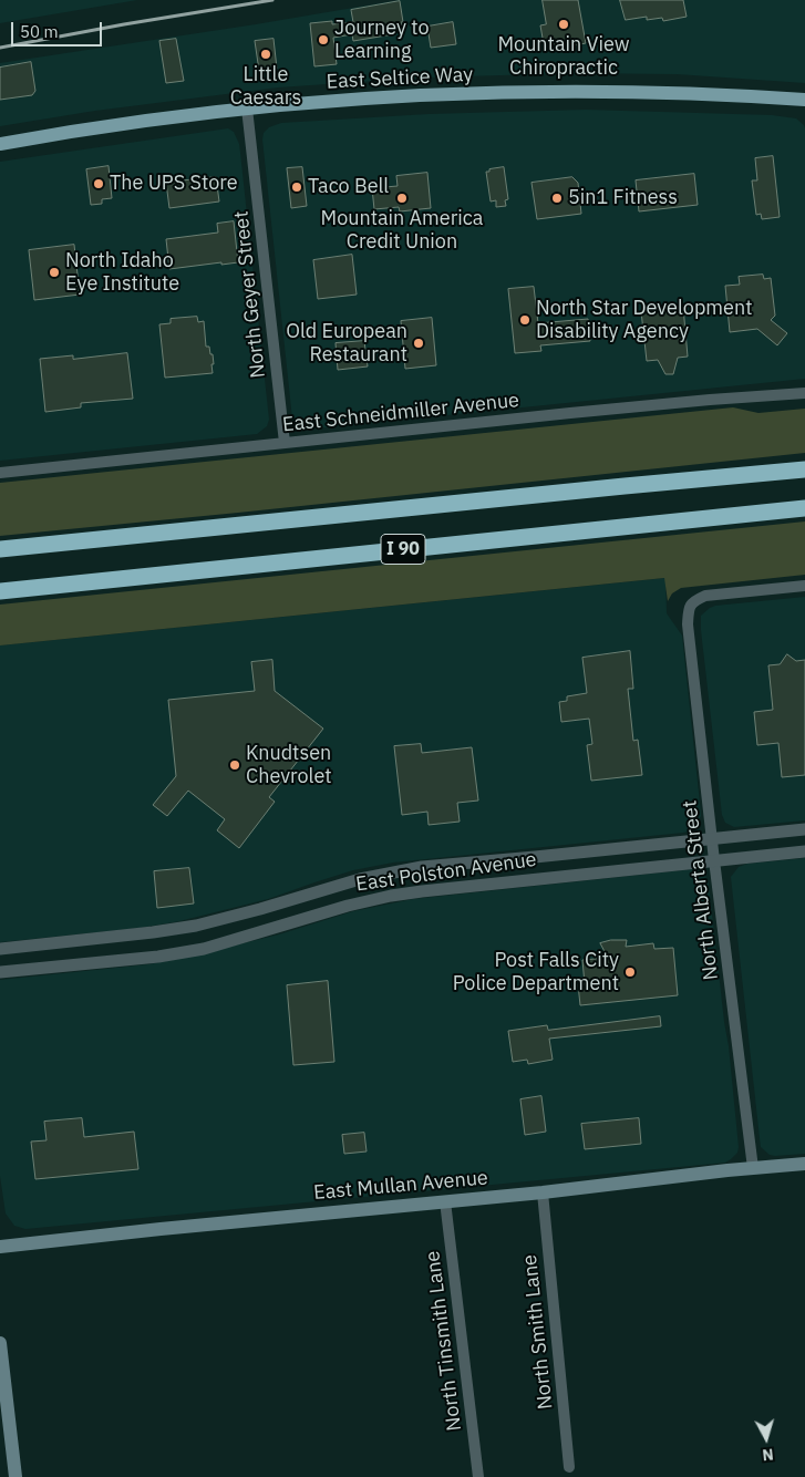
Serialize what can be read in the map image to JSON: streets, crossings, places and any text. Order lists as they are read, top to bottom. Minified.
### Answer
{"streets":{"highway":["I 90"],"main road":["East Seltice Way","East Mullan Avenue"],"street":["North Geyer Street","East Schneidmiller Avenue","East Polston Avenue","North Alberta Street","North Smith Lane","North Tinsmith Lane"]},"crossings":[["East Seltice Way","North Geyer Street"],["North Geyer Street","East Schneidmiller Avenue"],["East Polston Avenue","North Alberta Street"],["North Alberta Street","East Mullan Avenue"],["East Mullan Avenue","North Smith Lane"],["East Mullan Avenue","North Tinsmith Lane"]],"places":["Mountain View Chiropractic","Journey to Learning","Little Caesars","The UPS Store","Taco Bell","Mountain America Credit Union","5in1 Fitness","North Idaho Eye Institute","North Star Development Disability Agency","Old European Restaurant","Knudtsen Chevrolet","Post Falls City Police Department"],"scale_bar":"50 m","north":"bottom"}
